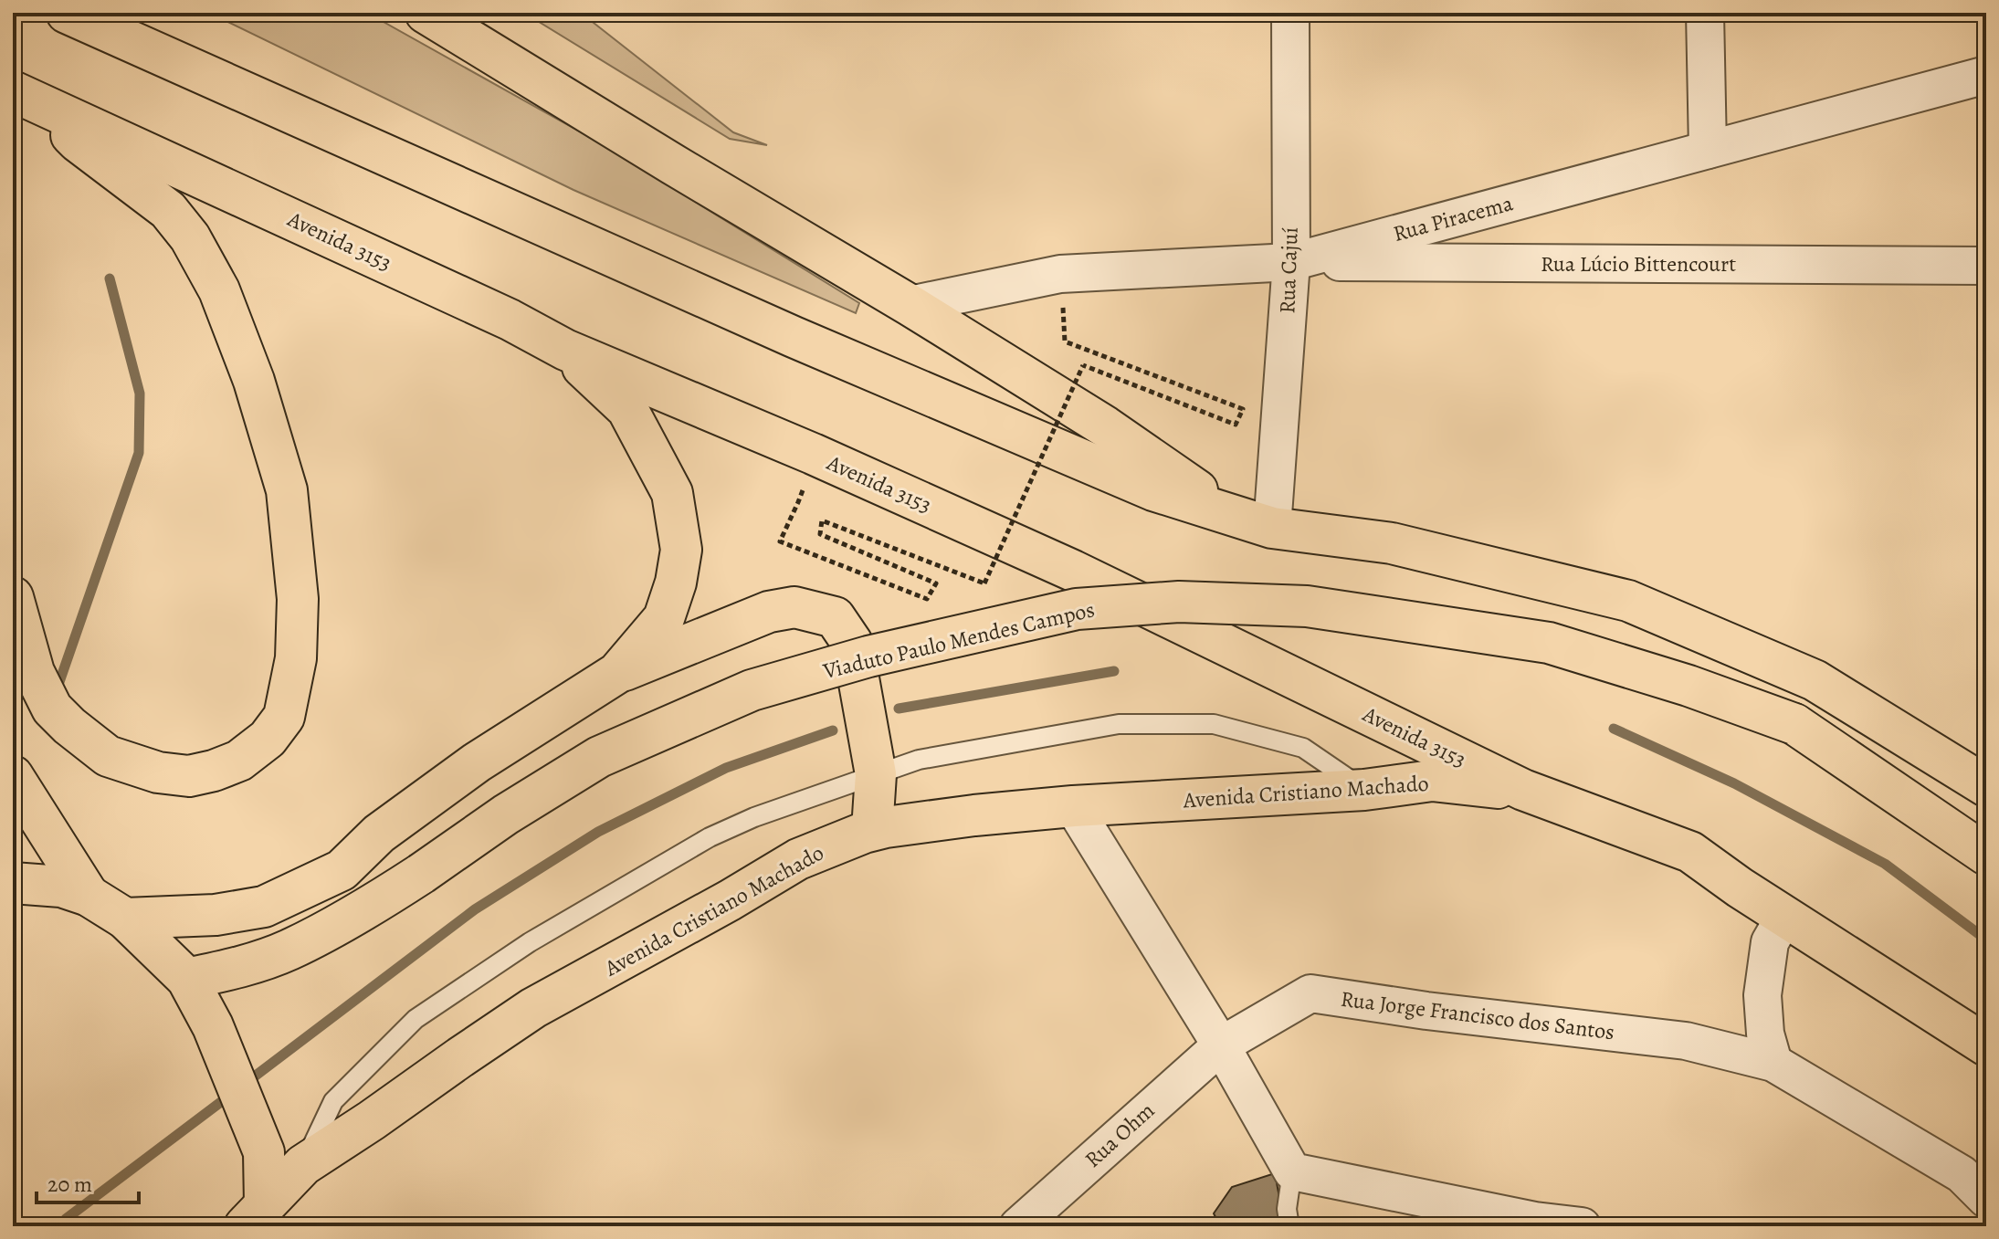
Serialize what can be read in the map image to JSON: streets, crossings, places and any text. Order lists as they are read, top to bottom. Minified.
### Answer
{"streets":{"highway":["Avenida 3153","Viaduto Paulo Mendes Campos","Avenida Cristiano Machado"],"street":["Rua Piracema","Rua Lúcio Bittencourt","Rua Cajuí","Rua Jorge Francisco dos Santos","Rua Ohm"]},"crossings":[["Rua Piracema","Rua Lúcio Bittencourt"],["Rua Piracema","Rua Cajuí"],["Avenida 3153","Avenida Cristiano Machado"],["Rua Lúcio Bittencourt","Rua Cajuí"],["Rua Jorge Francisco dos Santos","Rua Ohm"]],"scale_bar":"20 m"}
